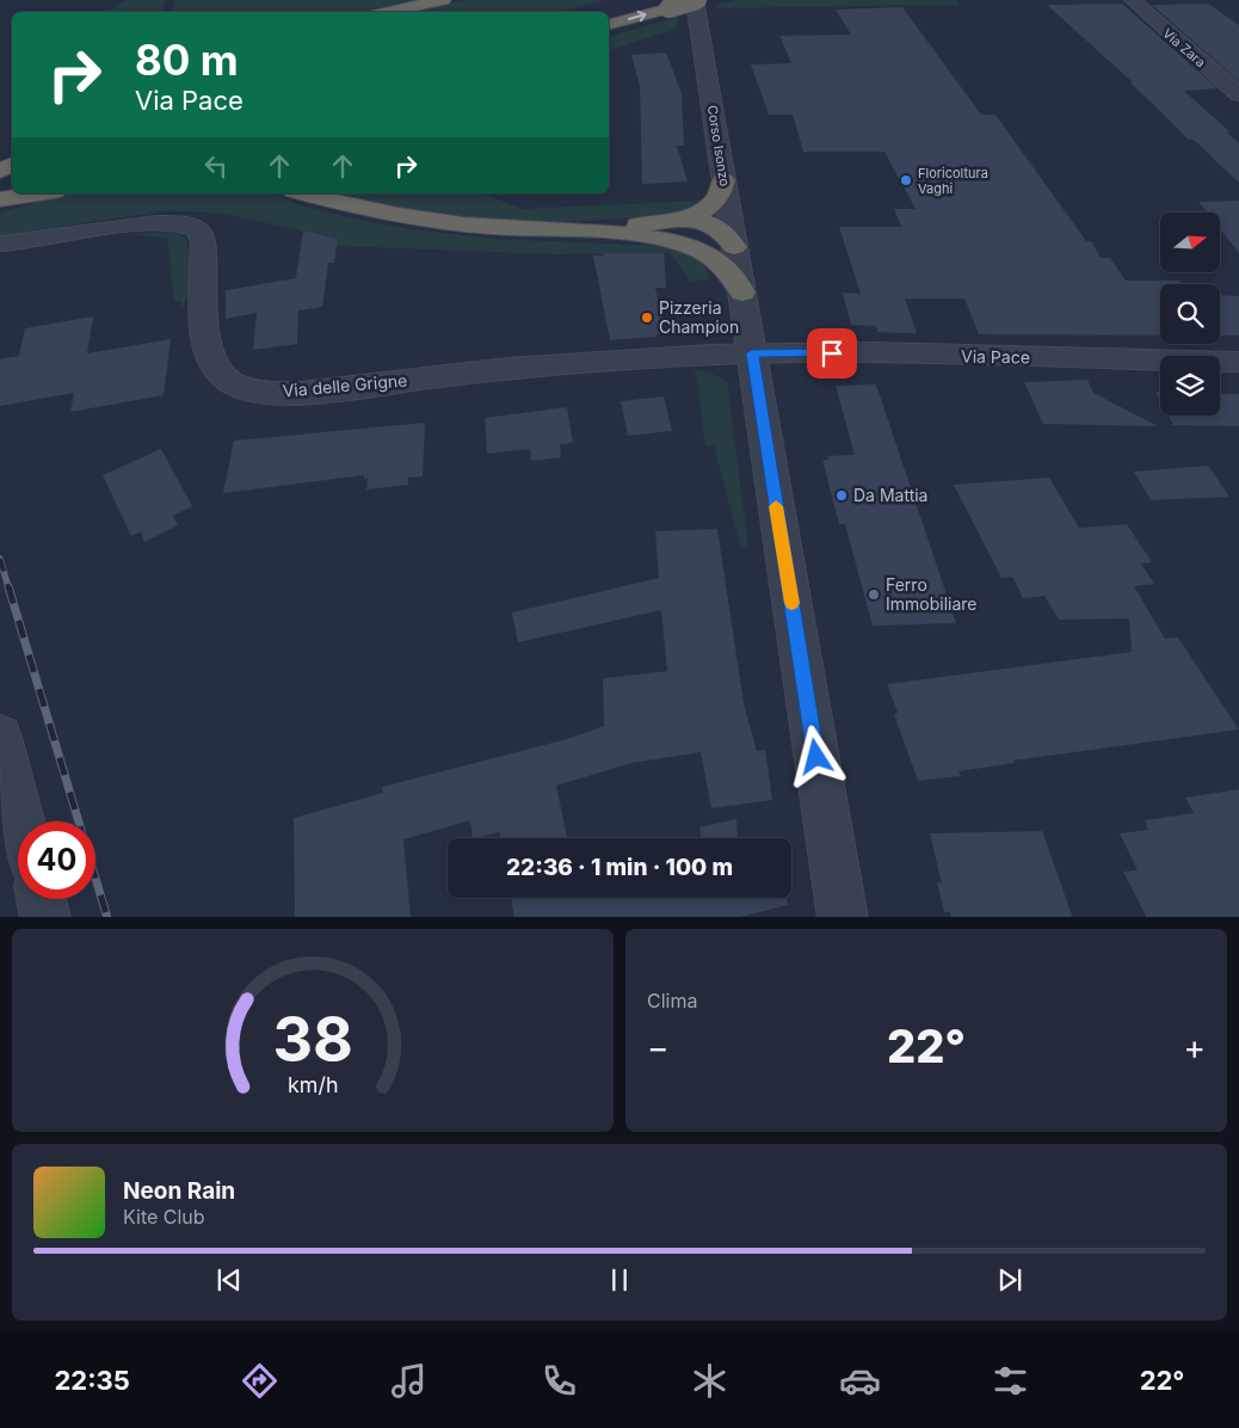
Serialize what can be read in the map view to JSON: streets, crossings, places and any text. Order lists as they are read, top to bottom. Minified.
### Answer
{"streets":{"street":["Via Zara","Corso Isonzo","Via Pace","Via delle Grigne"]},"crossings":[["Corso Isonzo","Via Pace"],["Corso Isonzo","Via delle Grigne"],["Via Pace","Via delle Grigne"]],"places":["Floricoltura Vaghi","Pizzeria Champion","Da Mattia","Ferro Immobiliare"],"north":"right","page":{"turn":["80 m","Via Pace"],"limit":"40","trip":"22:36 · 1 min · 100 m","tile":"Clima","heat":["−","22°","+"],"song":["Neon Rain","Kite Club"],"tabs":["22:35","22°"],"gauge":["38","km/h"]}}
